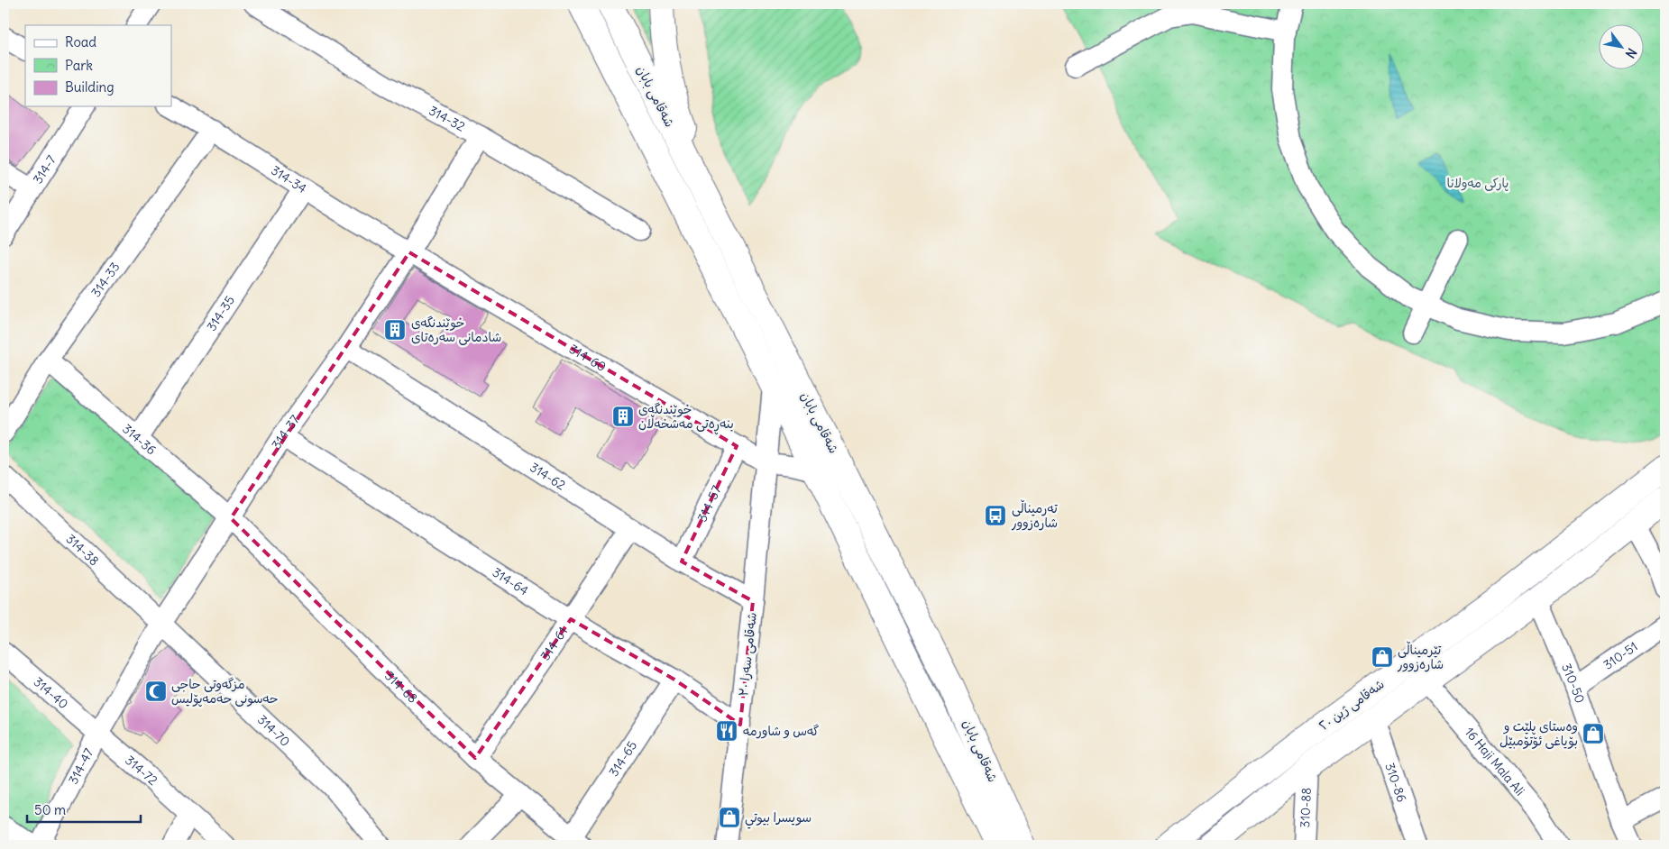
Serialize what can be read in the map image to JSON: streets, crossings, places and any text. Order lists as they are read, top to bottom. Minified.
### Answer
{"streets":{"main road":["شەقامی بابان","شەقامی ژین ٢٠"],"street":["314-32","314-7","314-34","314-33","314-35","314-60","314-37","314-36","314-62","314-57","314-38","314-64","314-61","شەقامی سەرا ٣٠","310-51","310-50","314-68","314-40","314-70","314-65","16 Haji Mala Ali","314-47","314-72","310-86","310-88"]},"crossings":[["314-32","314-37"],["314-34","314-33"],["314-34","314-35"],["314-34","314-60"],["314-34","314-37"],["314-33","314-36"],["314-35","314-36"],["314-60","314-37"],["314-60","314-57"],["314-60","شەقامی سەرا ٣٠"],["314-37","314-36"],["314-37","314-62"],["314-37","314-38"],["314-37","314-64"],["314-37","314-68"],["314-37","314-40"],["314-37","314-70"],["314-37","314-47"],["314-37","314-72"],["314-36","314-68"],["314-62","314-57"],["314-62","314-61"],["314-62","شەقامی سەرا ٣٠"],["314-38","314-70"],["314-64","314-61"],["314-64","شەقامی سەرا ٣٠"],["314-64","314-65"],["314-61","314-68"],["310-51","310-50"],["310-50","شەقامی ژین ٢٠"],["314-68","314-65"],["314-40","314-47"],["314-40","314-72"],["شەقامی ژین ٢٠","16 Haji Mala Ali"],["شەقامی ژین ٢٠","310-86"],["شەقامی ژین ٢٠","310-88"],["314-47","314-72"]],"parks":["پارکی مەولانا"],"places":{"building":["خوێندنگەی شادمانی سەرەتای","خوێندنگەی بنەڕەتی مەشخەڵان"],"bus stop":["تەرمیناڵی شارەزوور"],"shop":["تێرمیناڵی شارەزوور","وەستای پلێت و بۆیاغی ئۆتۆمبێل","سويسرا بيوتي"],"mosque":["مزگەوتی حاجی حەسونی حەمەپۆلیس"],"restaurant":["گەس و شاورمە"]},"legend":["Road","Park","Building"],"scale_bar":"50 m","north":"bottom right"}
